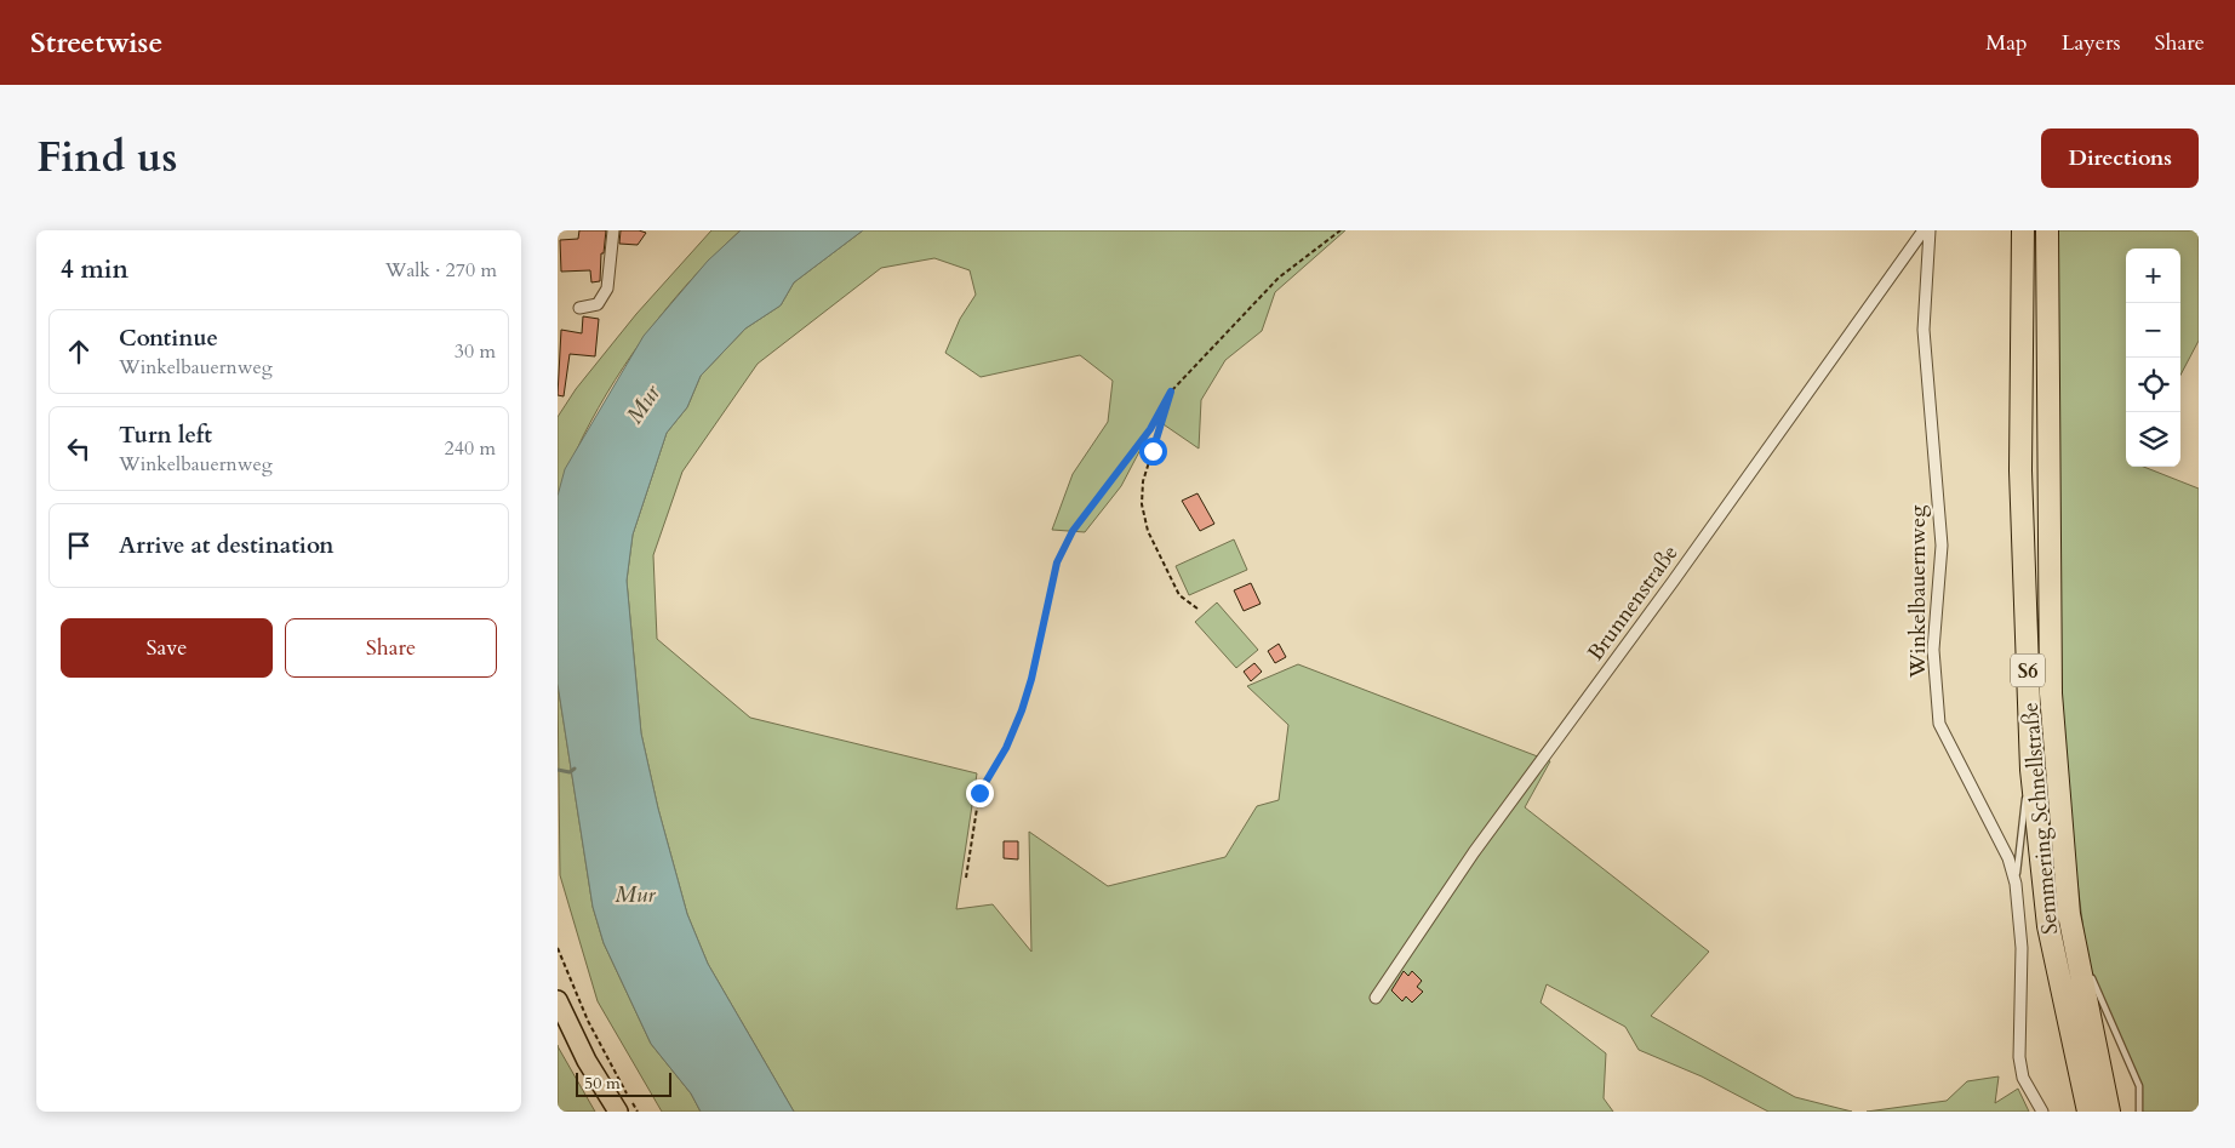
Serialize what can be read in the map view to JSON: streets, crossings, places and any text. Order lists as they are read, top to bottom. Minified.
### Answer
{"streets":{"highway":["S6","Semmering Schnellstraße"],"street":["Winkelbauernweg","Brunnenstraße"]},"water":["Mur"],"scale_bar":"50 m","page":{"header":"Streetwise","nav":["Map","Layers","Share"],"title":"Find us","buttons":["Directions",["Save","Share"]],"heading":["4 min","Walk · 270 m"],"map_buttons":["+","−"],"list":[["Continue","Winkelbauernweg","30 m"],["Turn left","Winkelbauernweg","240 m"],"Arrive at destination"],"scale":"50 m"}}
